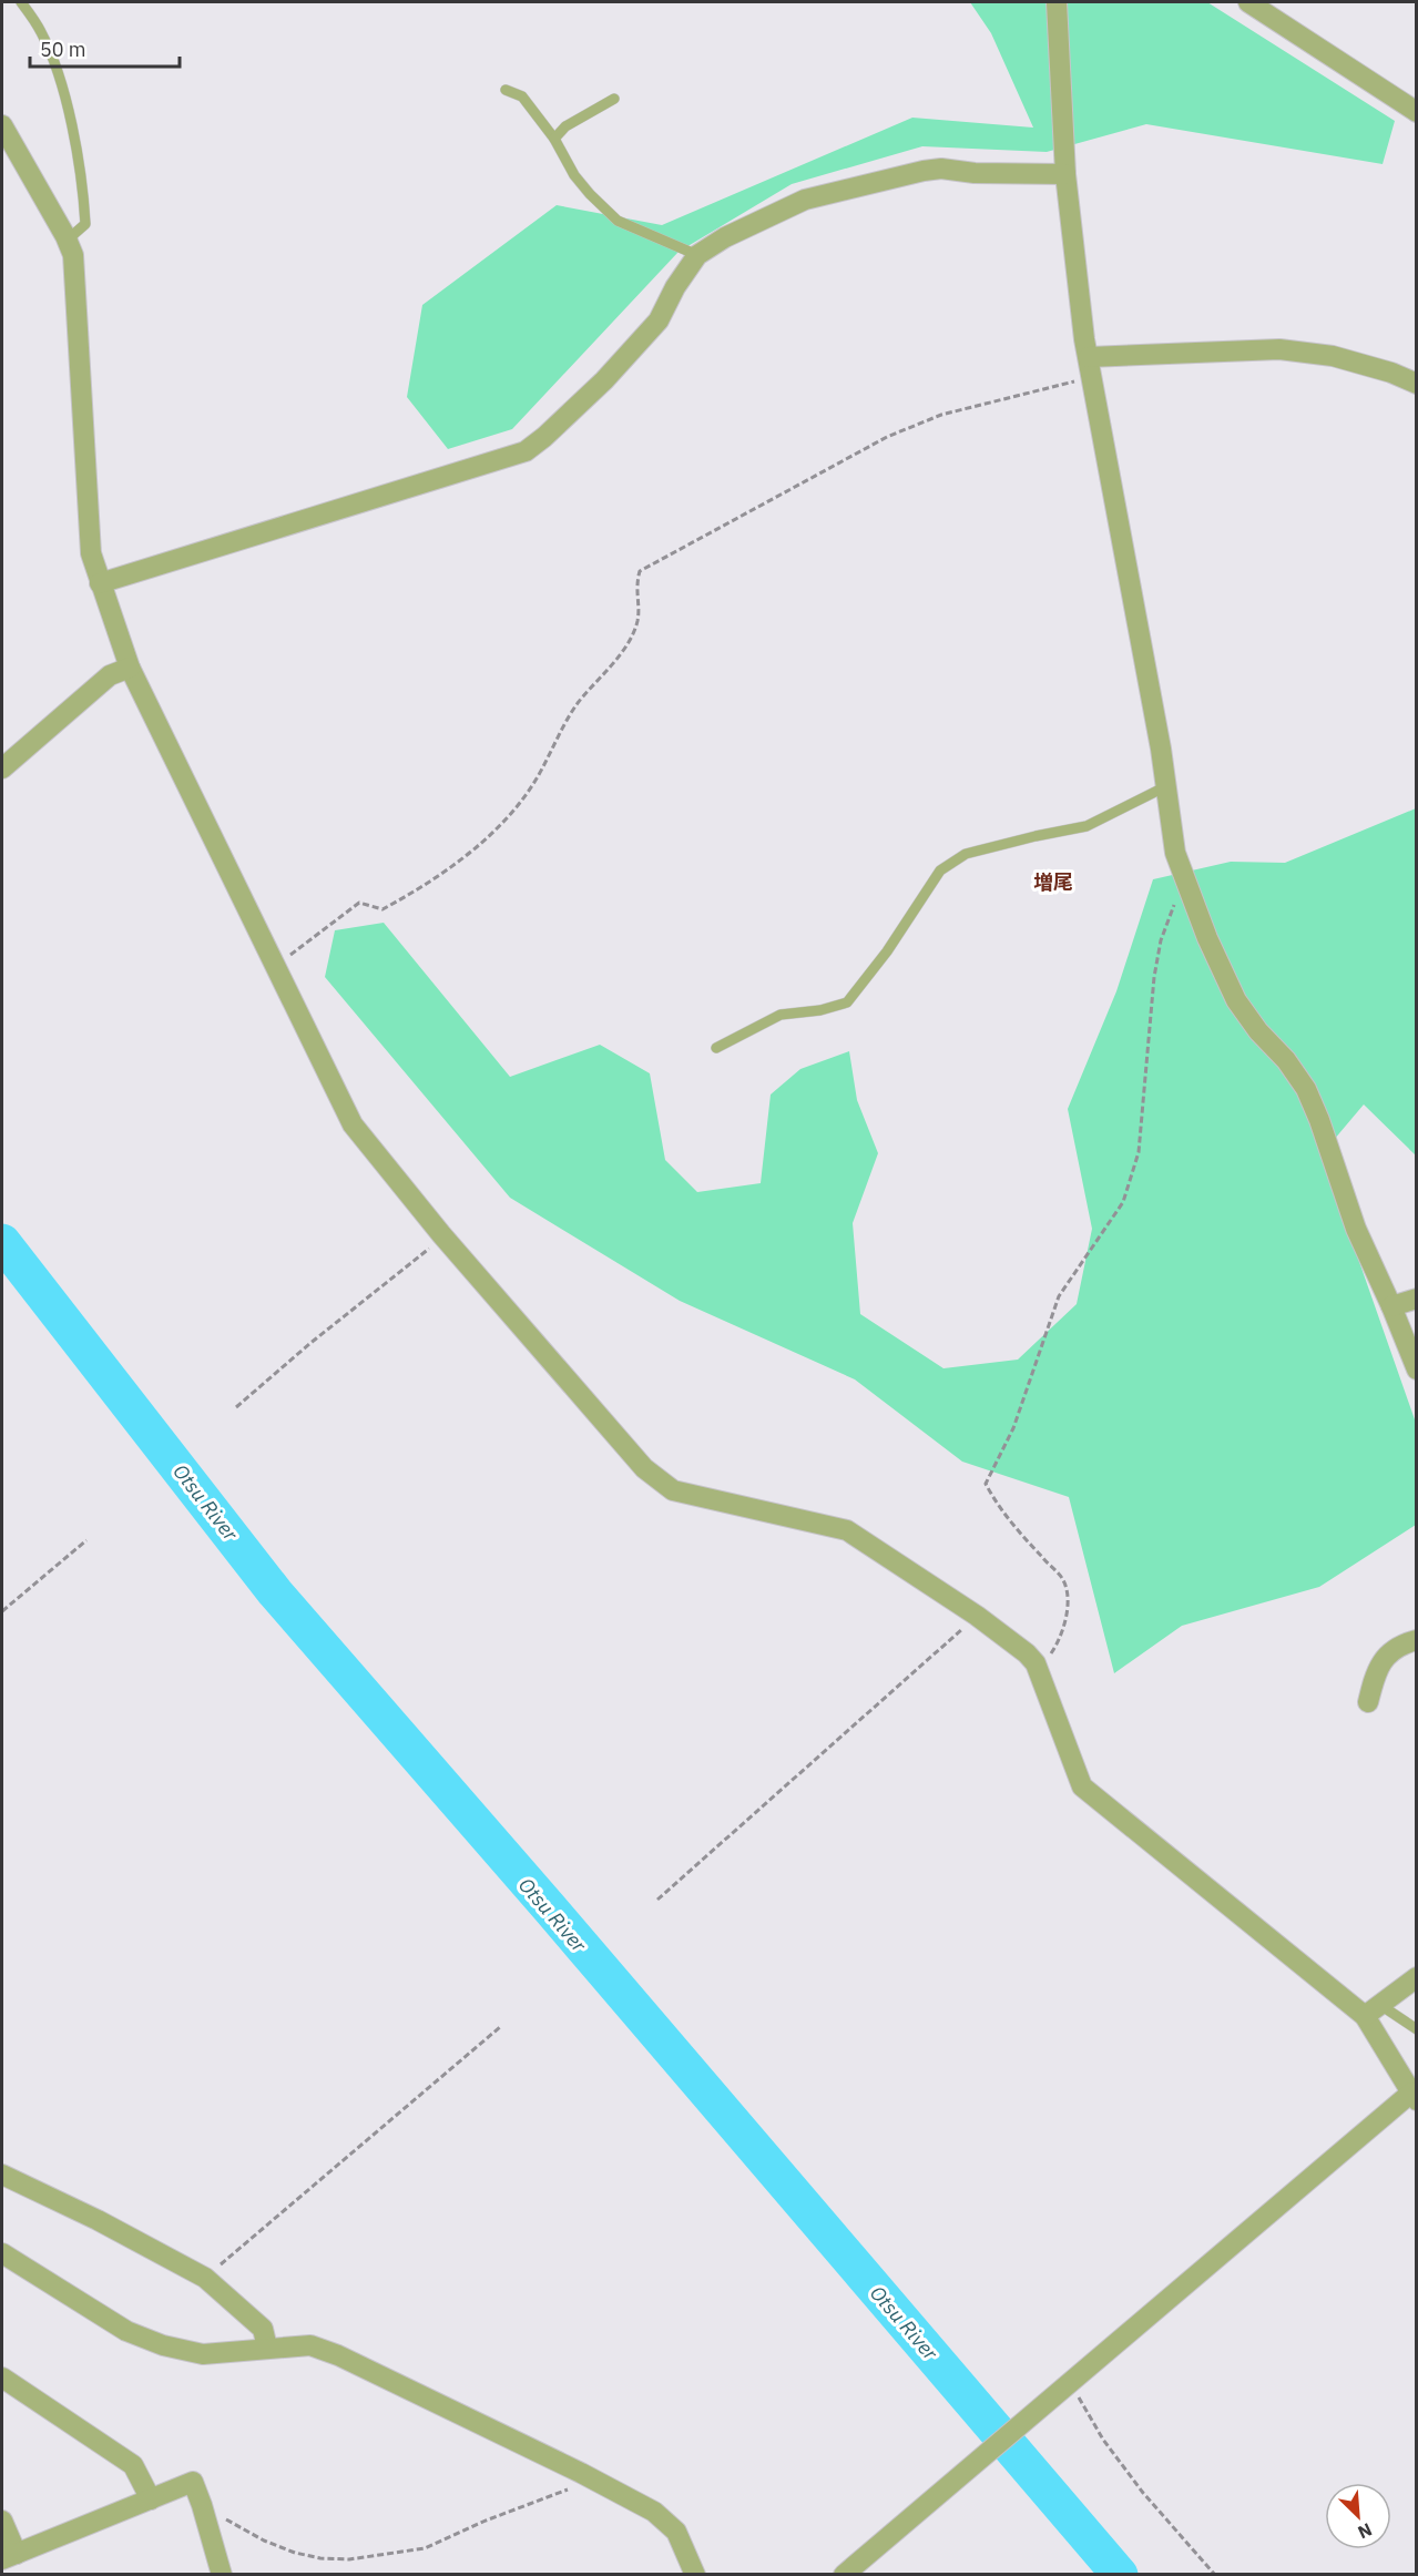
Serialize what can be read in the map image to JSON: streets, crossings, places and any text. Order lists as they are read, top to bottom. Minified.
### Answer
{"districts":["増尾"],"water":["Otsu River"],"scale_bar":"50 m","north":"bottom right"}
